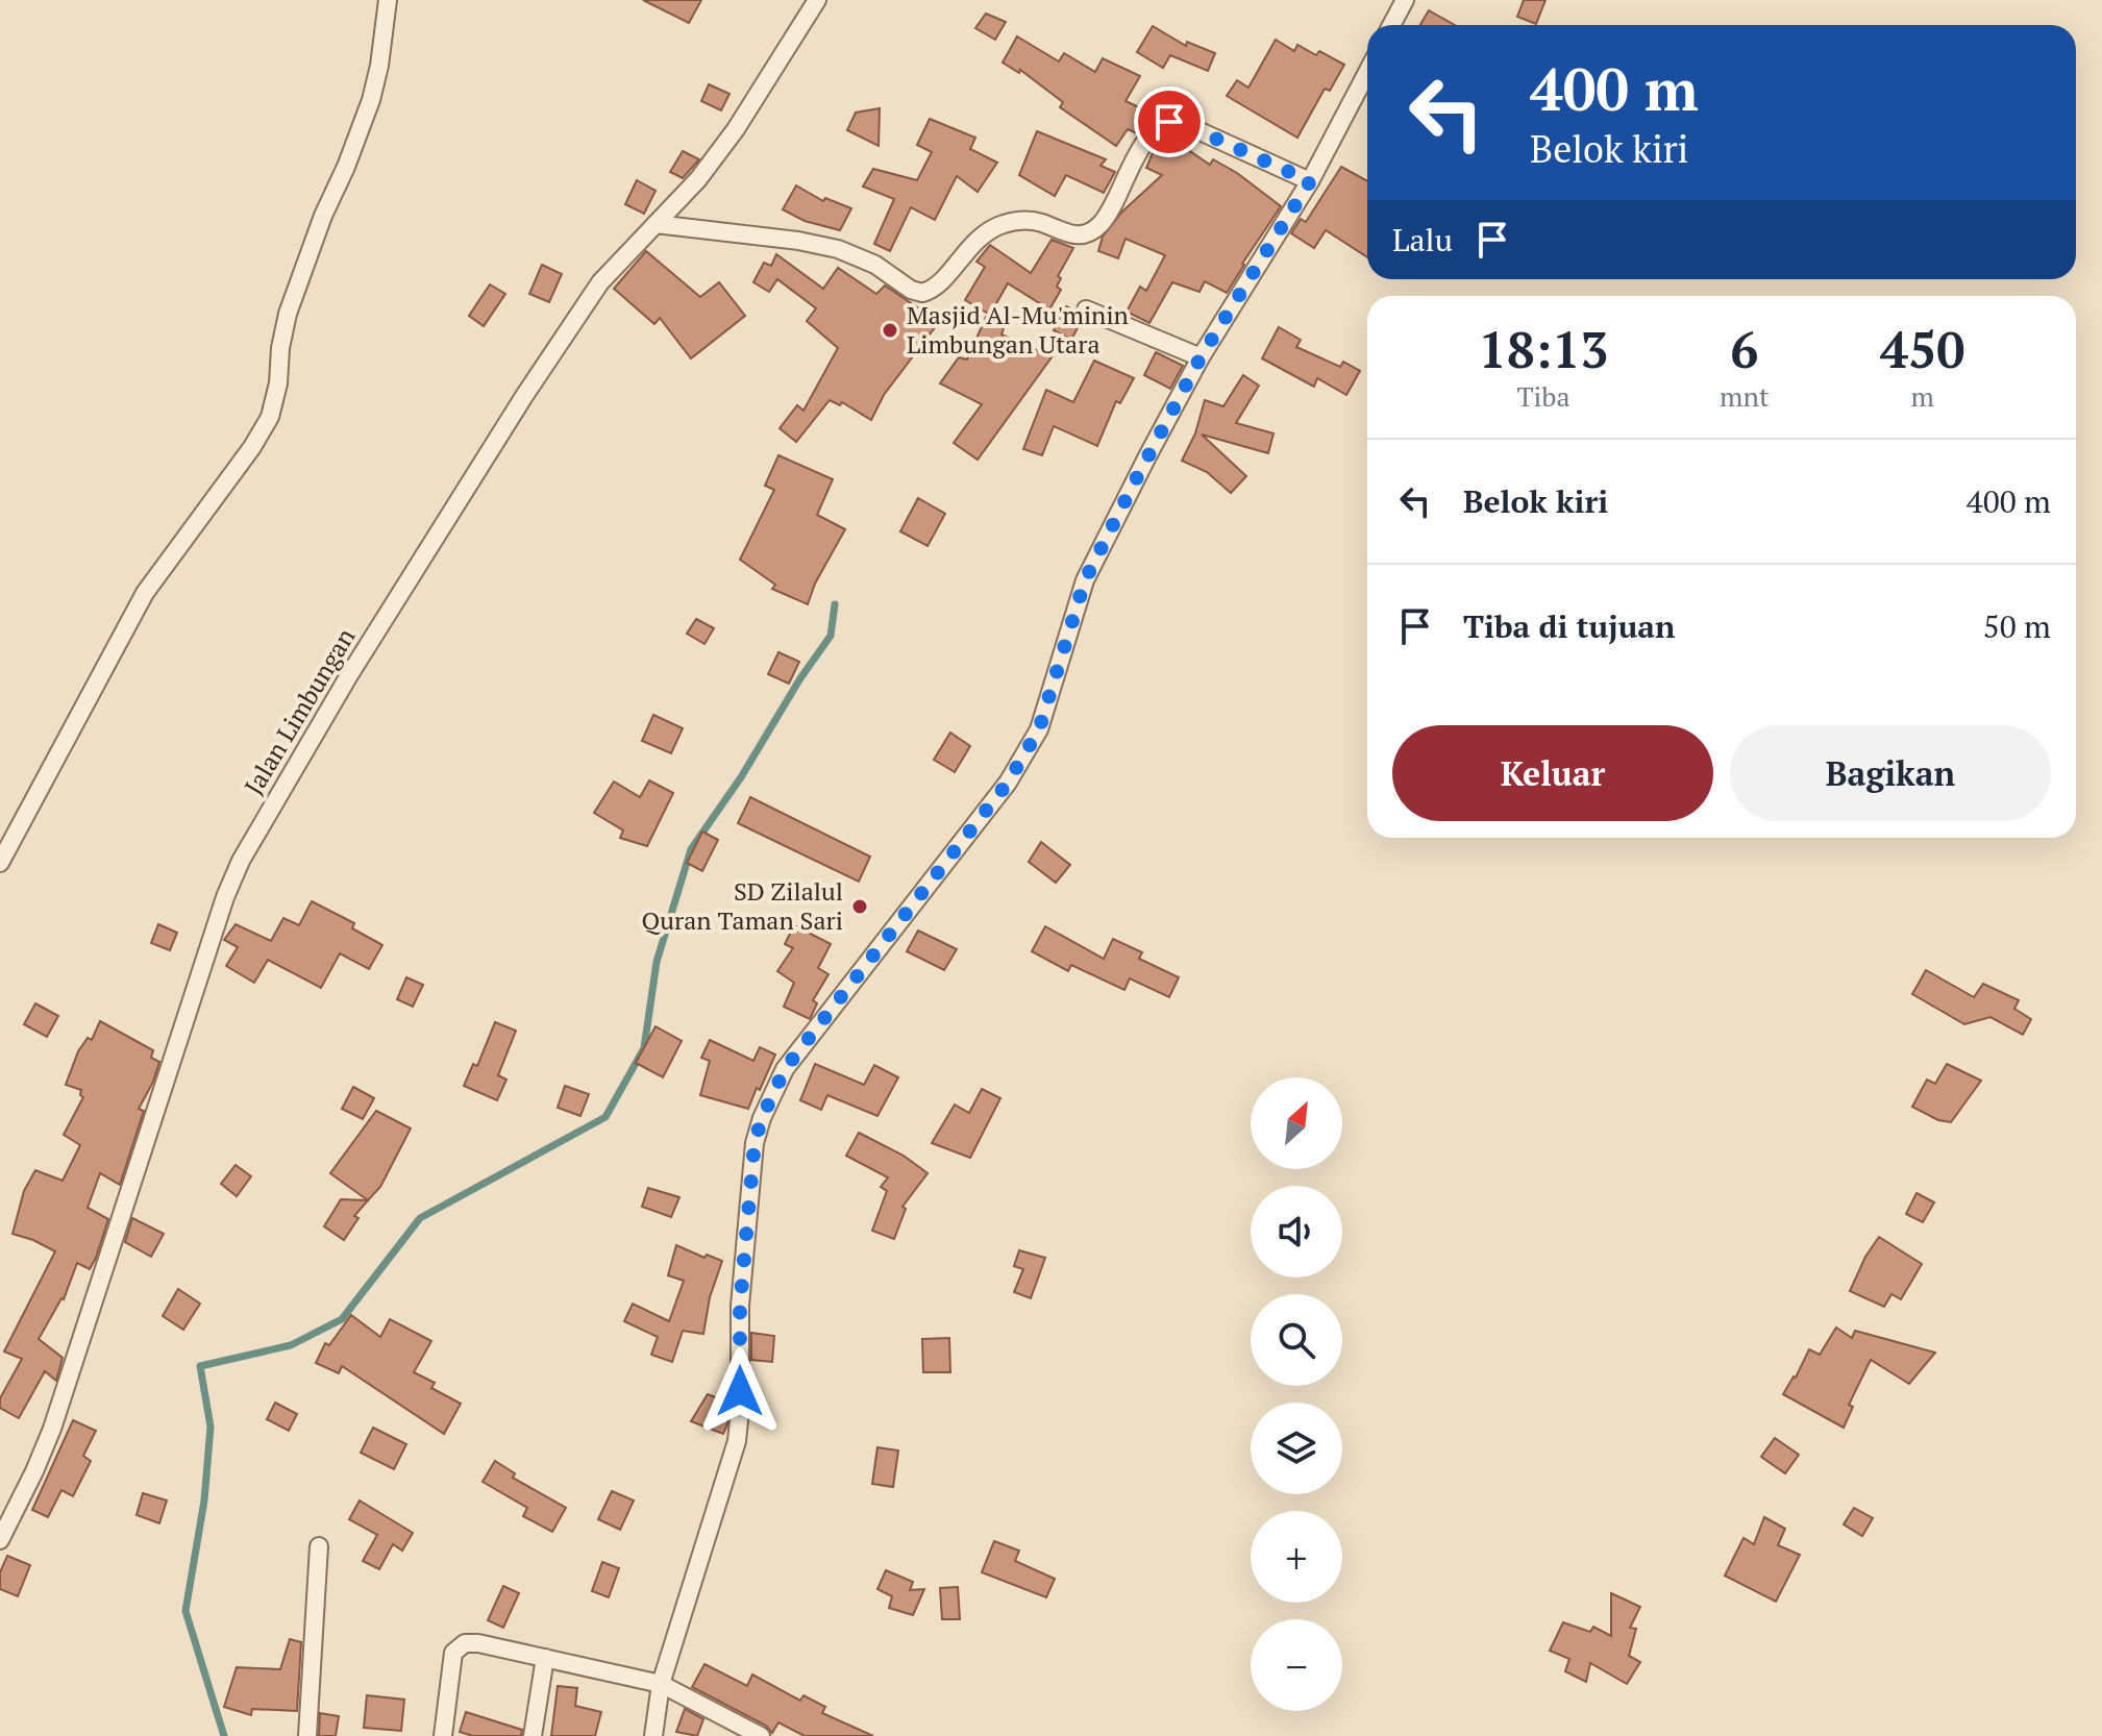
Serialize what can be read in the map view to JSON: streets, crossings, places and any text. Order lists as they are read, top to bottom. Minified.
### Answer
{"streets":{"street":["Jalan Limbungan"]},"places":["Masjid Al-Mu'minin Limbungan Utara","SD Zilalul Quran Taman Sari"],"north":"top right","page":{"turn":["400 m","Belok kiri"],"then":"Lalu","eta":["18:13","Tiba","6","mnt","450","m"],"list":[{"name":"Belok kiri","value":"400 m"},{"name":"Tiba di tujuan","value":"50 m"}],"buttons":["Keluar","Bagikan"],"map_buttons":["+","−"]}}
